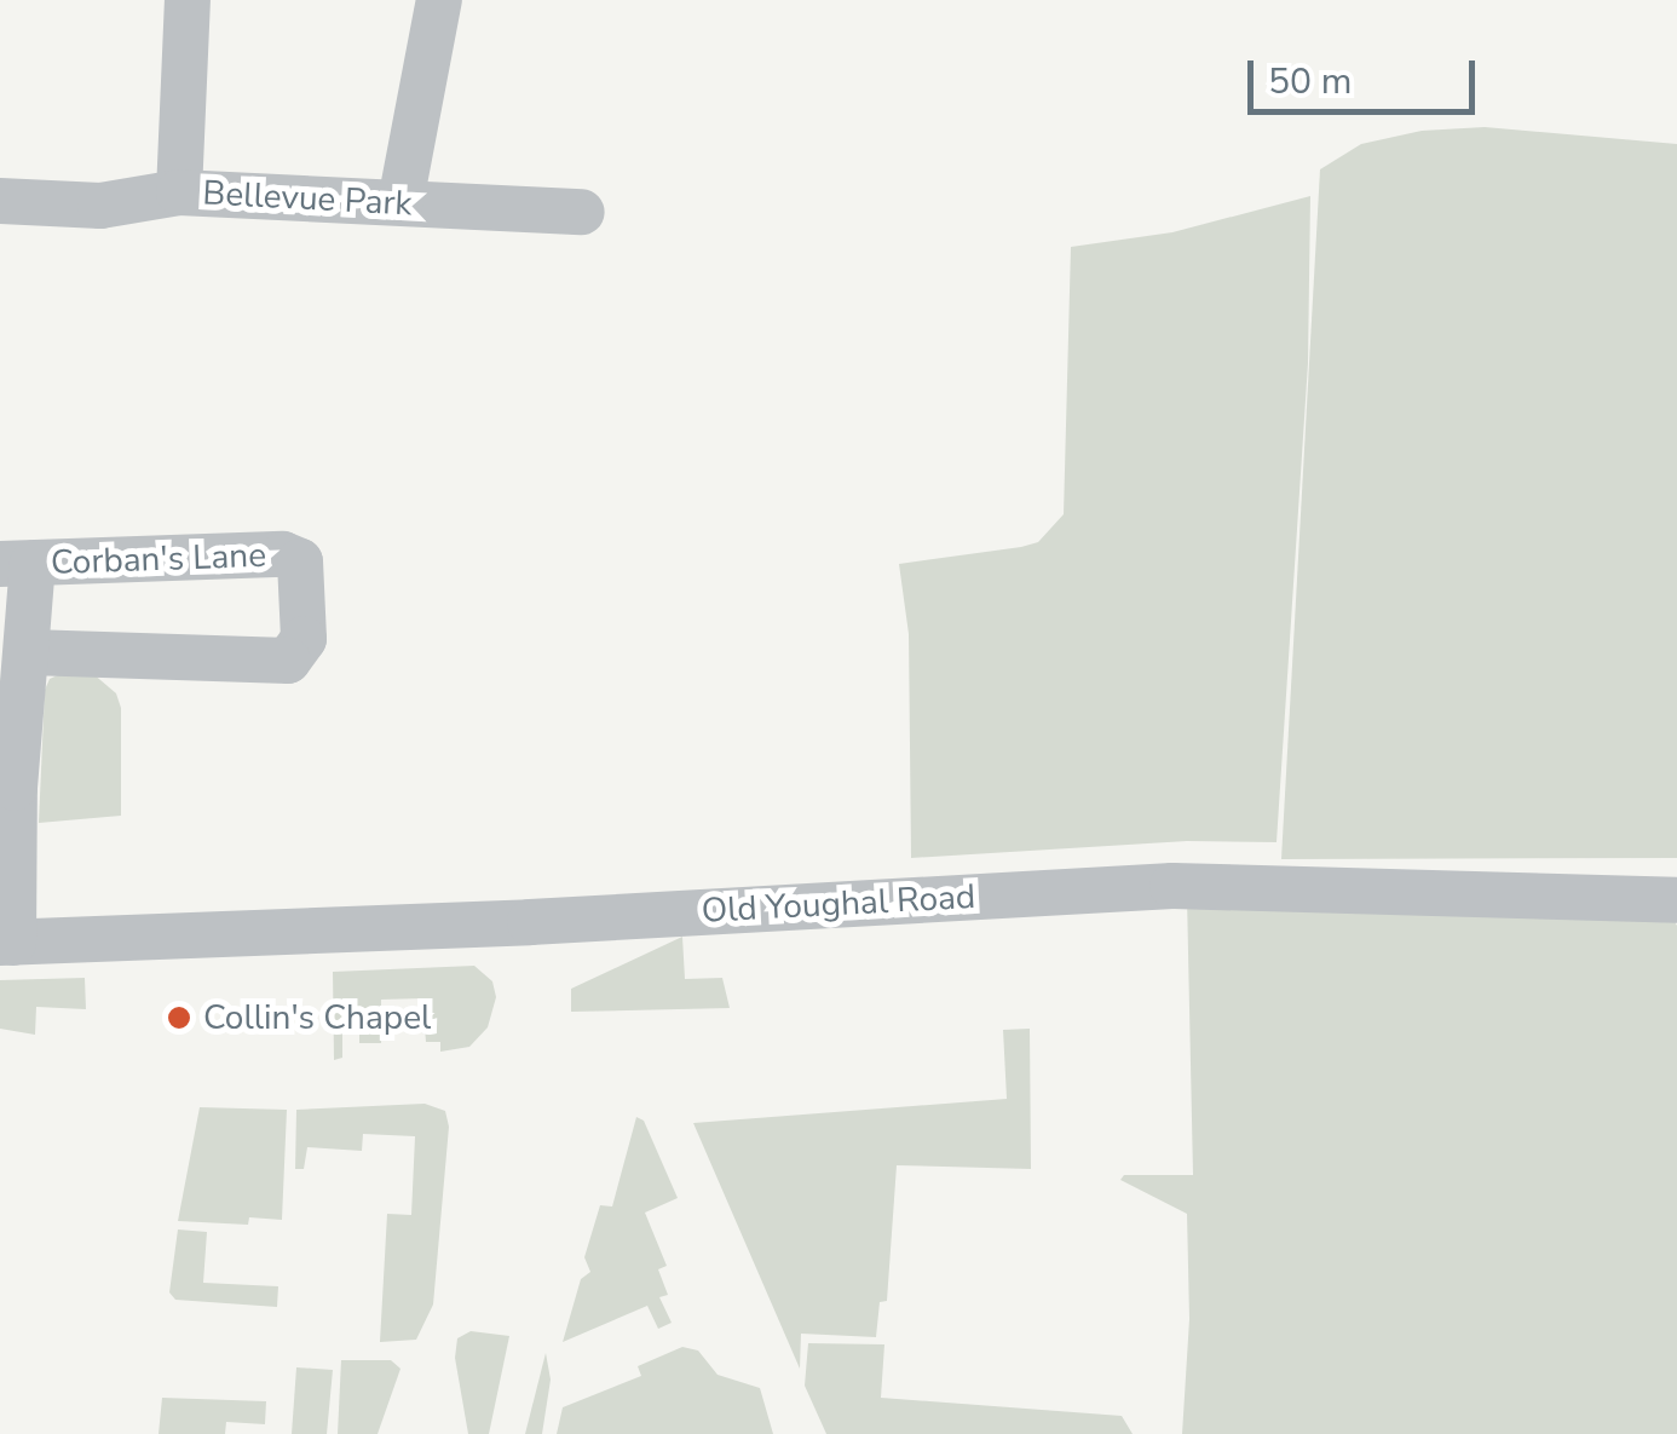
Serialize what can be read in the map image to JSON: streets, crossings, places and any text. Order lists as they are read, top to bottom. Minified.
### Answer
{"streets":{"street":["Bellevue Park","Corban's Lane","Old Youghal Road"]},"places":["Collin's Chapel"],"scale_bar":"50 m"}
